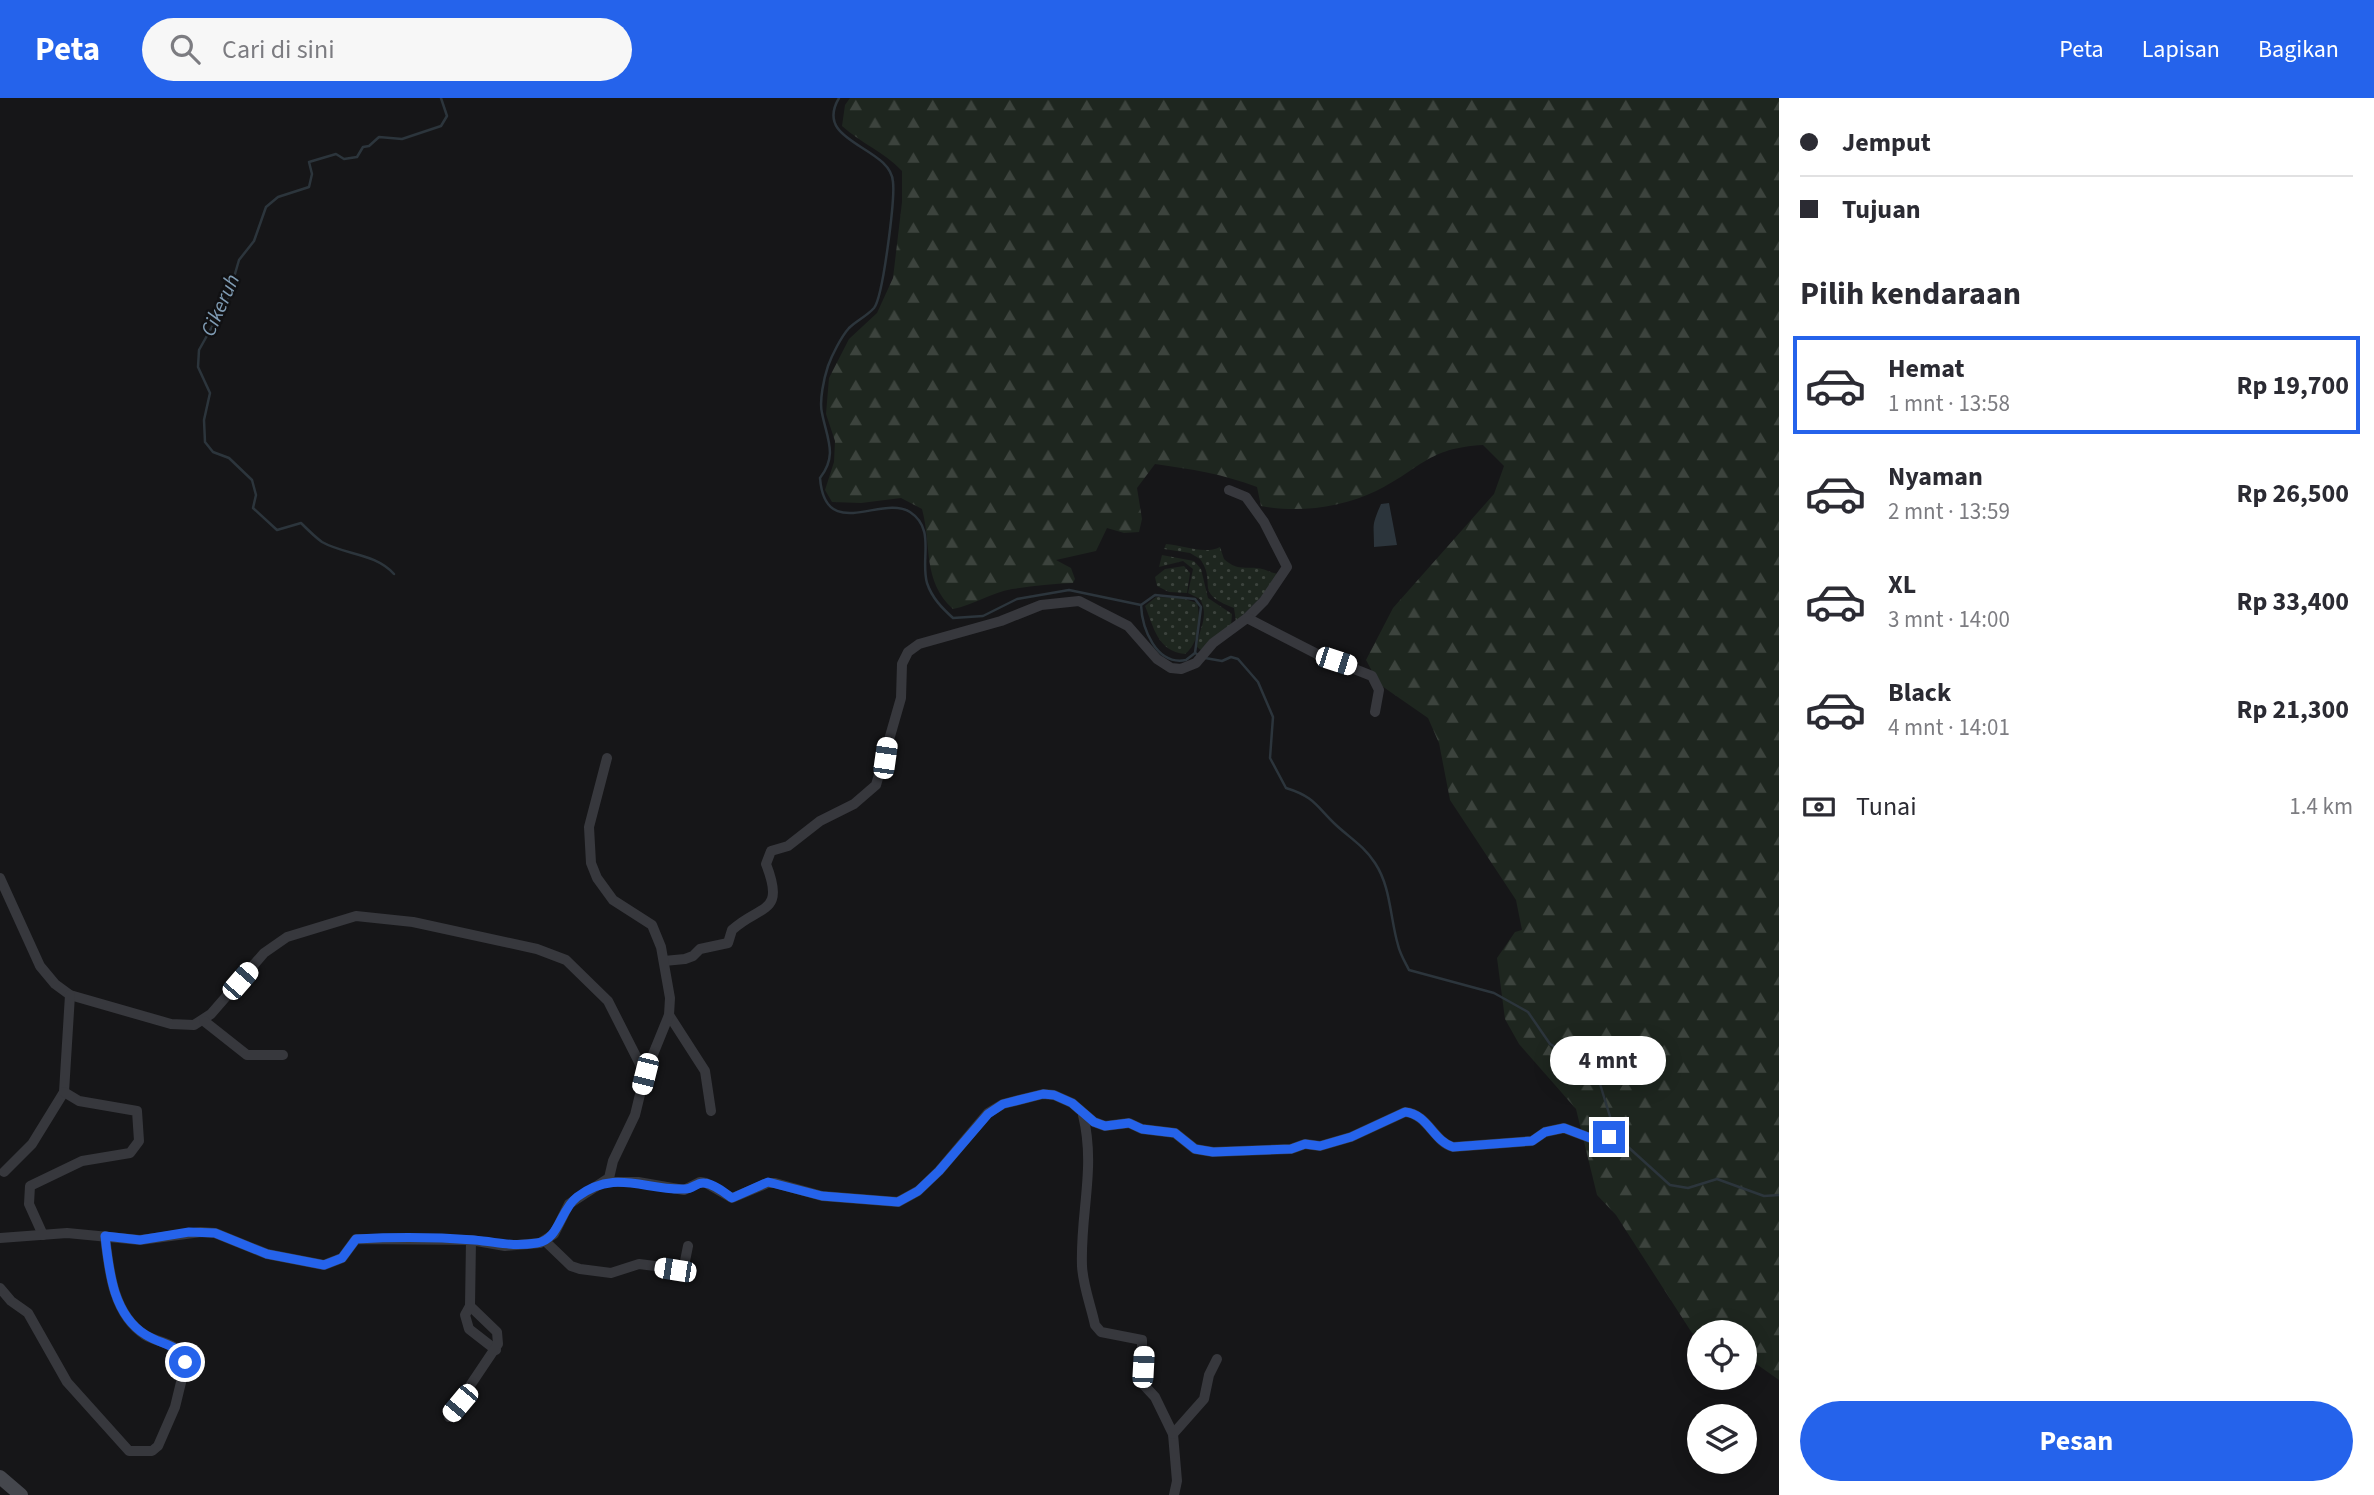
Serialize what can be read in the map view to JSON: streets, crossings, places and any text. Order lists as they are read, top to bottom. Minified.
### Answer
{"water":["Cikeruh"],"page":{"header":"Peta","search":"Cari di sini","nav":["Peta","Lapisan","Bagikan"],"banner":["Jemput","Tujuan"],"heading":"Pilih kendaraan","list":[{"name":"Hemat","note":"1 mnt · 13:58","value":"Rp 19,700"},{"name":"Nyaman","note":"2 mnt · 13:59","value":"Rp 26,500"},{"name":"XL","note":"3 mnt · 14:00","value":"Rp 33,400"},{"name":"Black","note":"4 mnt · 14:01","value":"Rp 21,300"}],"pay":["Tunai","1.4 km"],"bubble":"4 mnt","buttons":"Pesan"}}
